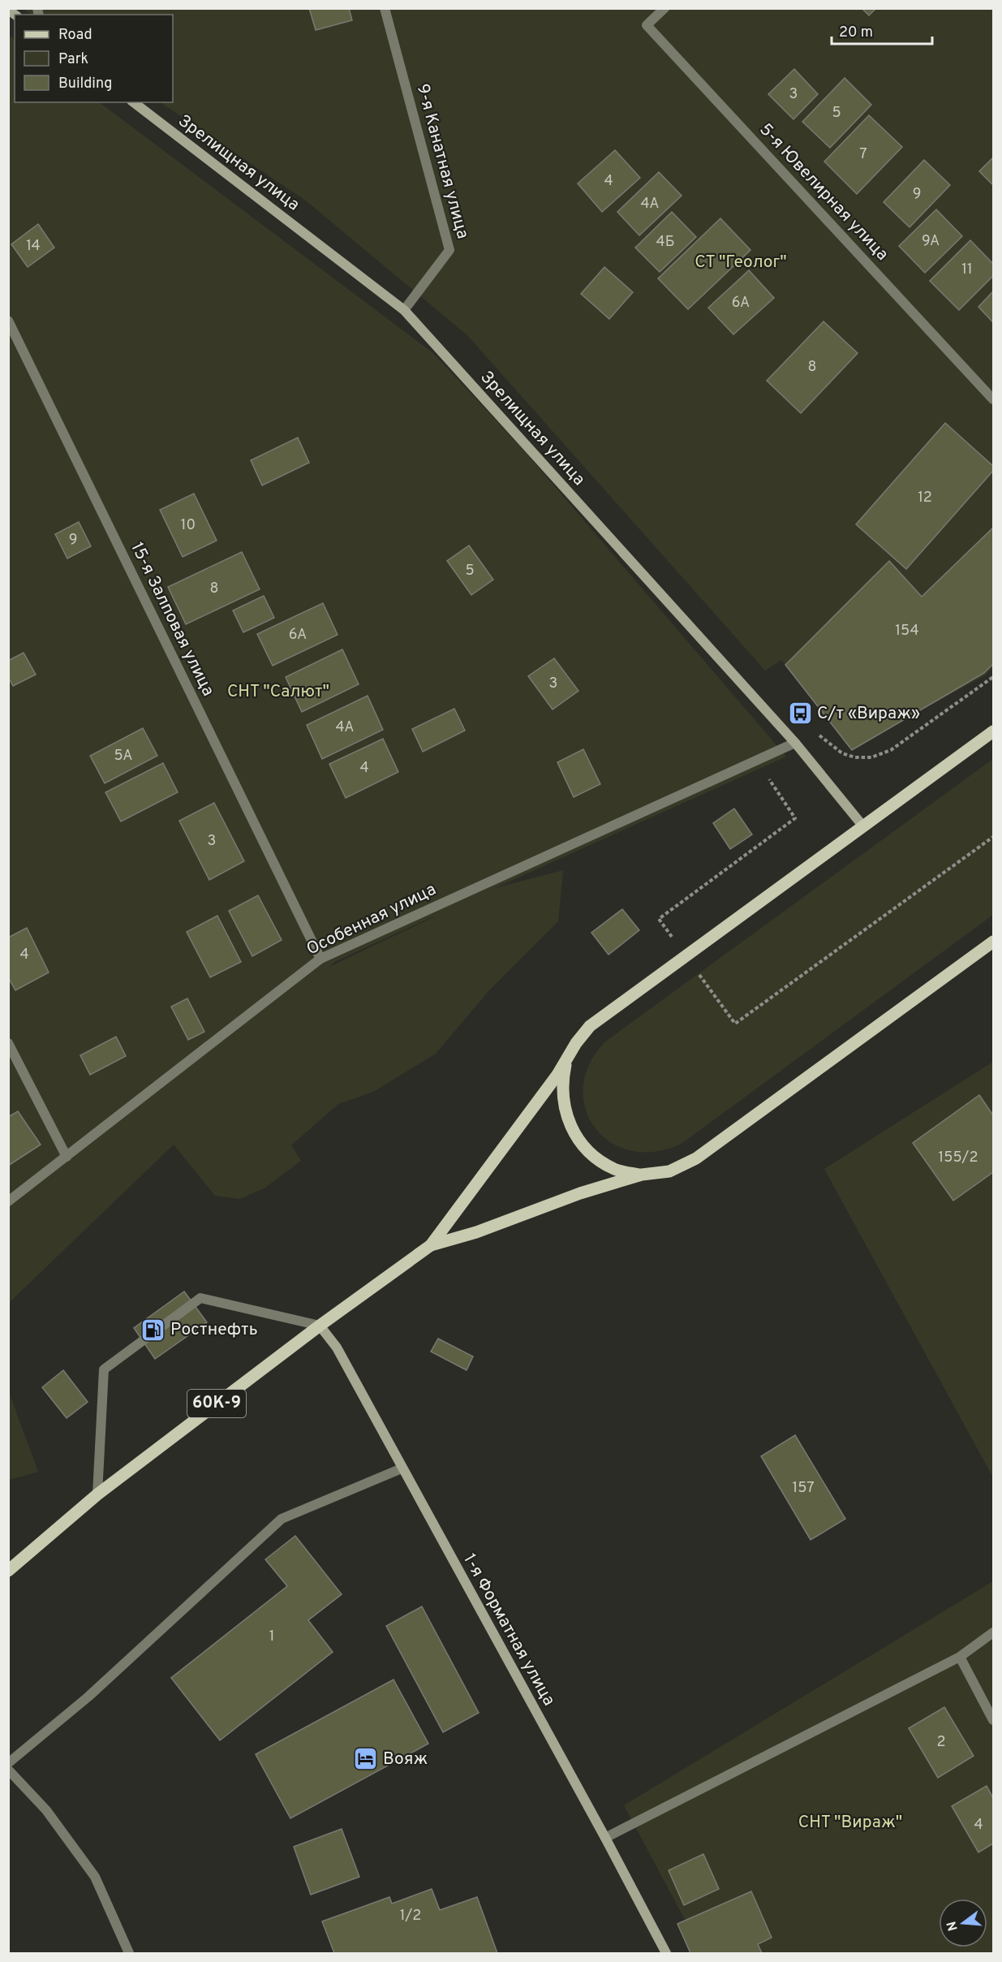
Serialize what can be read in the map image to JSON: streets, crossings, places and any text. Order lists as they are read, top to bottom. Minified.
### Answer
{"streets":{"main road":["60К-9"],"street":["9-я Канатная улица","Зрелищная улица","5-я Ювелирная улица","15-я Залповая улица","Особенная улица","1-я Форматная улица"]},"crossings":[["9-я Канатная улица","Зрелищная улица"],["Зрелищная улица","Особенная улица"],["15-я Залповая улица","Особенная улица"],["60К-9","1-я Форматная улица"]],"parks":["СТ \"Геолог\"","СНТ \"Салют\"","СНТ \"Вираж\""],"places":{"bus stop":["С/т «Вираж»"],"fuel station":["Ростнефть"],"hotel":["Вояж"]},"house_numbers":["3","5","7","4","9","4А","9А","4Б","14","11","6А","8","12","10","9","5","8","154","6А","3","4А","5А","4","3","4","155/2","157","1","2","4","1/2"],"legend":["Road","Park","Building"],"scale_bar":"20 m","north":"left"}
